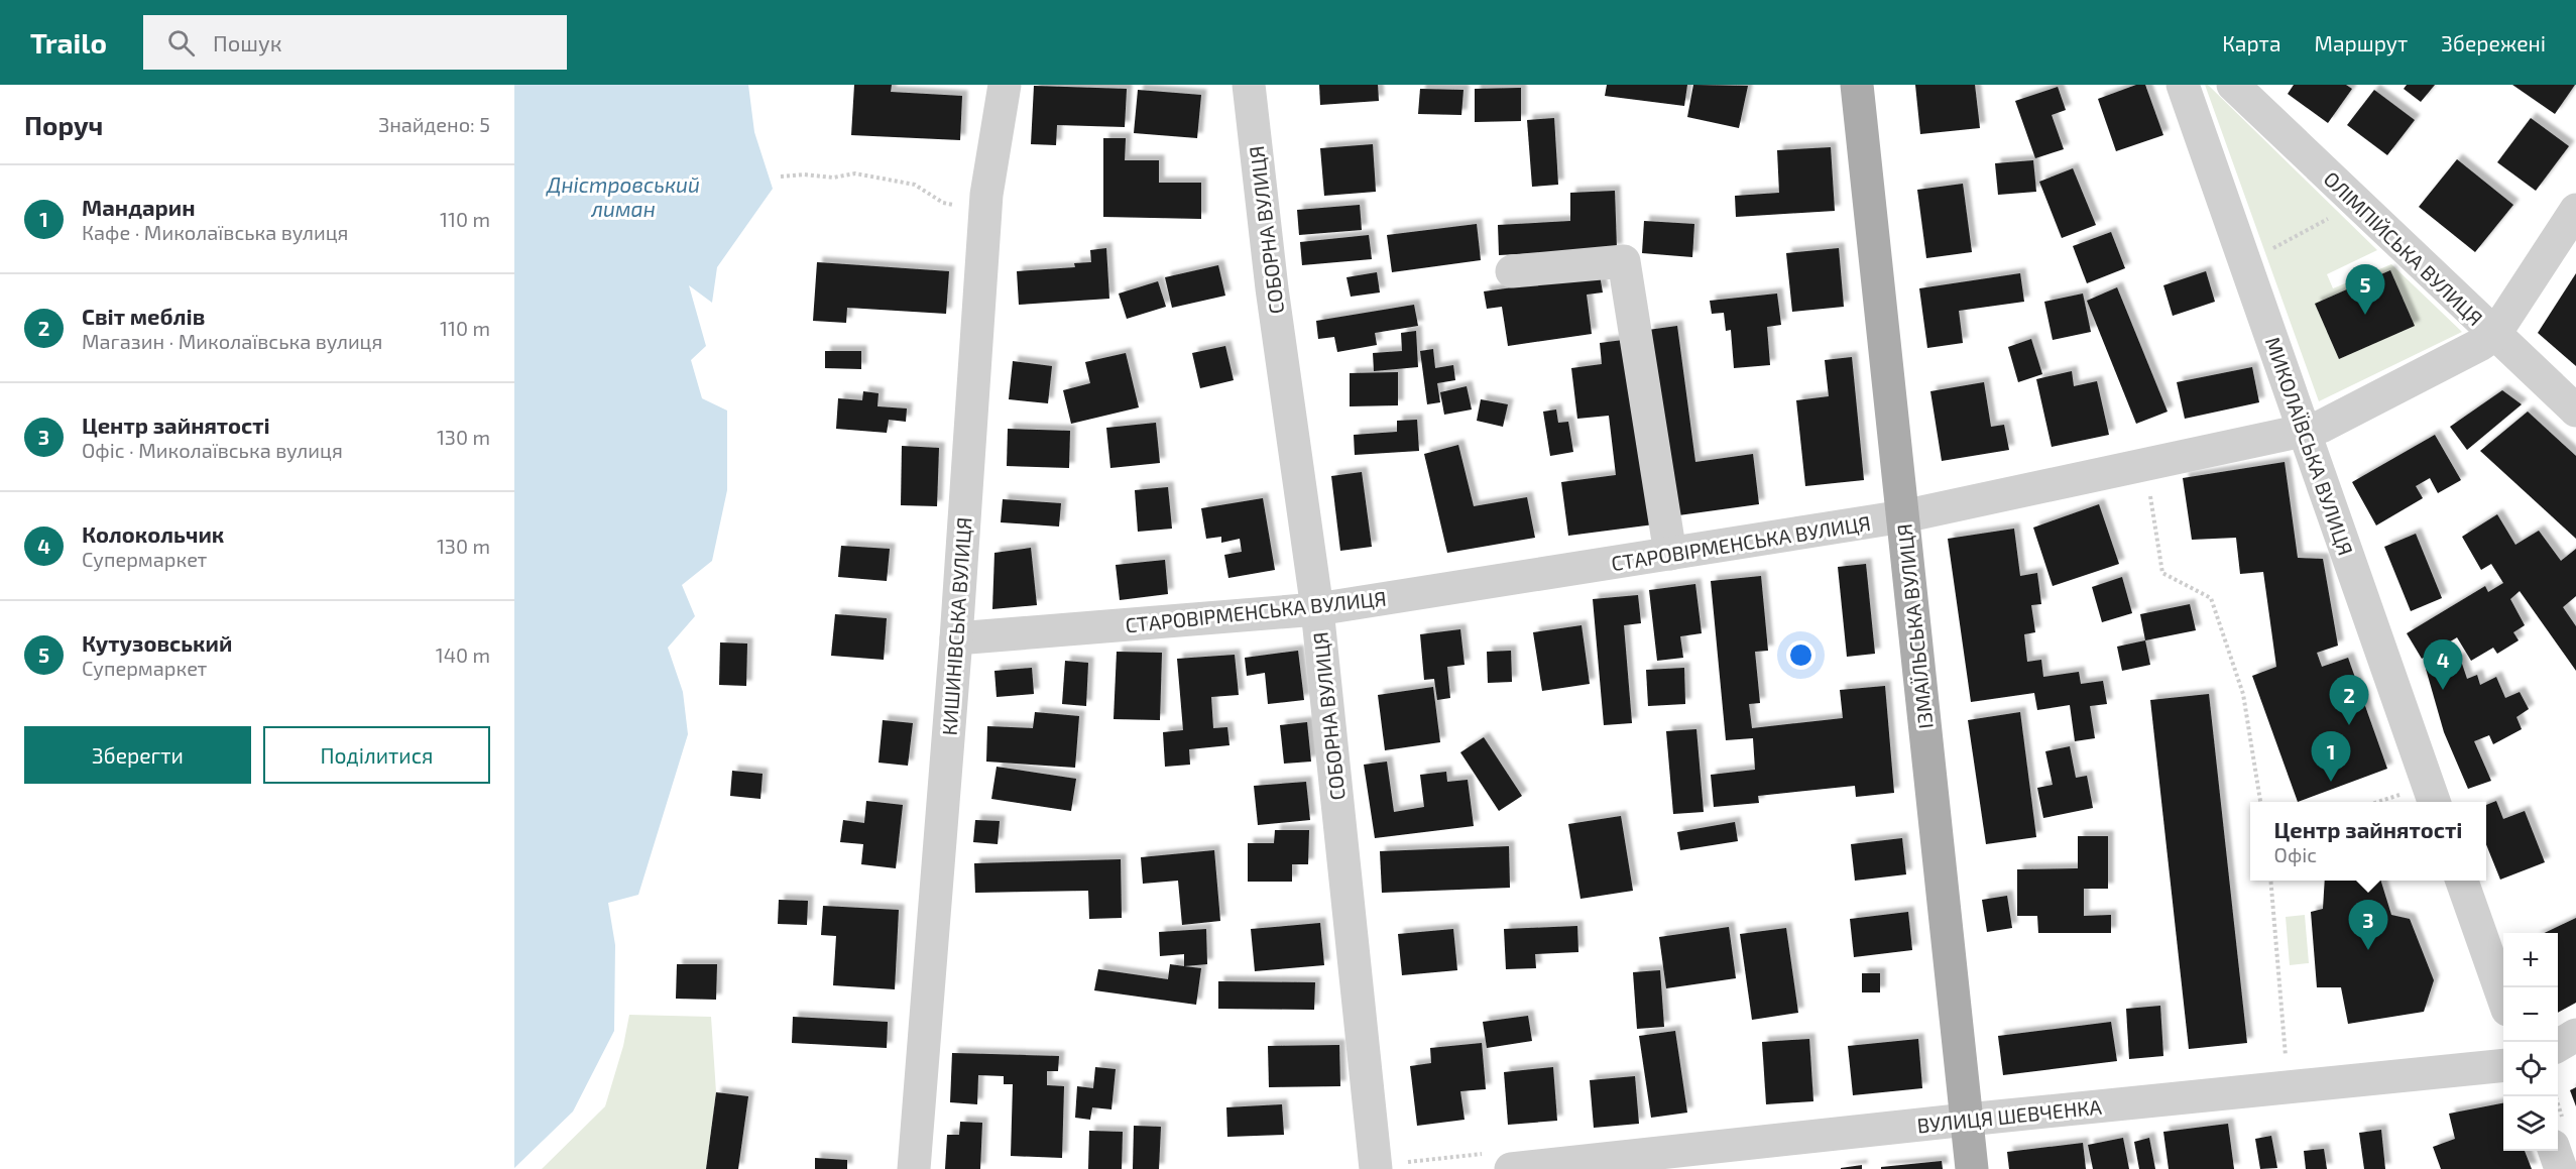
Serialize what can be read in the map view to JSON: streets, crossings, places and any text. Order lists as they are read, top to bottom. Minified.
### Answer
{"streets":{"main road":["ІЗМАЇЛЬСЬКА ВУЛИЦЯ"],"street":["СОБОРНА ВУЛИЦЯ","ОЛІМПІЙСЬКА ВУЛИЦЯ","МИКОЛАЇВСЬКА ВУЛИЦЯ","СТАРОВІРМЕНСЬКА ВУЛИЦЯ","КИШИНІВСЬКА ВУЛИЦЯ","ВУЛИЦЯ ШЕВЧЕНКА"]},"crossings":[["СОБОРНА ВУЛИЦЯ","СТАРОВІРМЕНСЬКА ВУЛИЦЯ"],["ОЛІМПІЙСЬКА ВУЛИЦЯ","СТАРОВІРМЕНСЬКА ВУЛИЦЯ"],["МИКОЛАЇВСЬКА ВУЛИЦЯ","СТАРОВІРМЕНСЬКА ВУЛИЦЯ"],["СТАРОВІРМЕНСЬКА ВУЛИЦЯ","КИШИНІВСЬКА ВУЛИЦЯ"],["СТАРОВІРМЕНСЬКА ВУЛИЦЯ","ІЗМАЇЛЬСЬКА ВУЛИЦЯ"],["ІЗМАЇЛЬСЬКА ВУЛИЦЯ","ВУЛИЦЯ ШЕВЧЕНКА"]],"water":["Дністровський лиман"],"page":{"header":"Trailo","search":"Пошук","nav":["Карта","Маршрут","Збережені"],"heading":["Поруч","Знайдено: 5"],"list":[{"mark":"1","name":"Мандарин","note":"Кафе · Миколаївська вулиця","value":"110 m"},{"mark":"2","name":"Світ меблів","note":"Магазин · Миколаївська вулиця","value":"110 m"},{"mark":"3","name":"Центр зайнятості","note":"Офіс · Миколаївська вулиця","value":"130 m"},{"mark":"4","name":"Колокольчик","note":"Супермаркет","value":"130 m"},{"mark":"5","name":"Кутузовський","note":"Супермаркет","value":"140 m"}],"pins":["5","4","2","1","3"],"buttons":["Зберегти","Поділитися"],"popup":["Центр зайнятості","Офіс"],"map_buttons":["+","−"]}}
